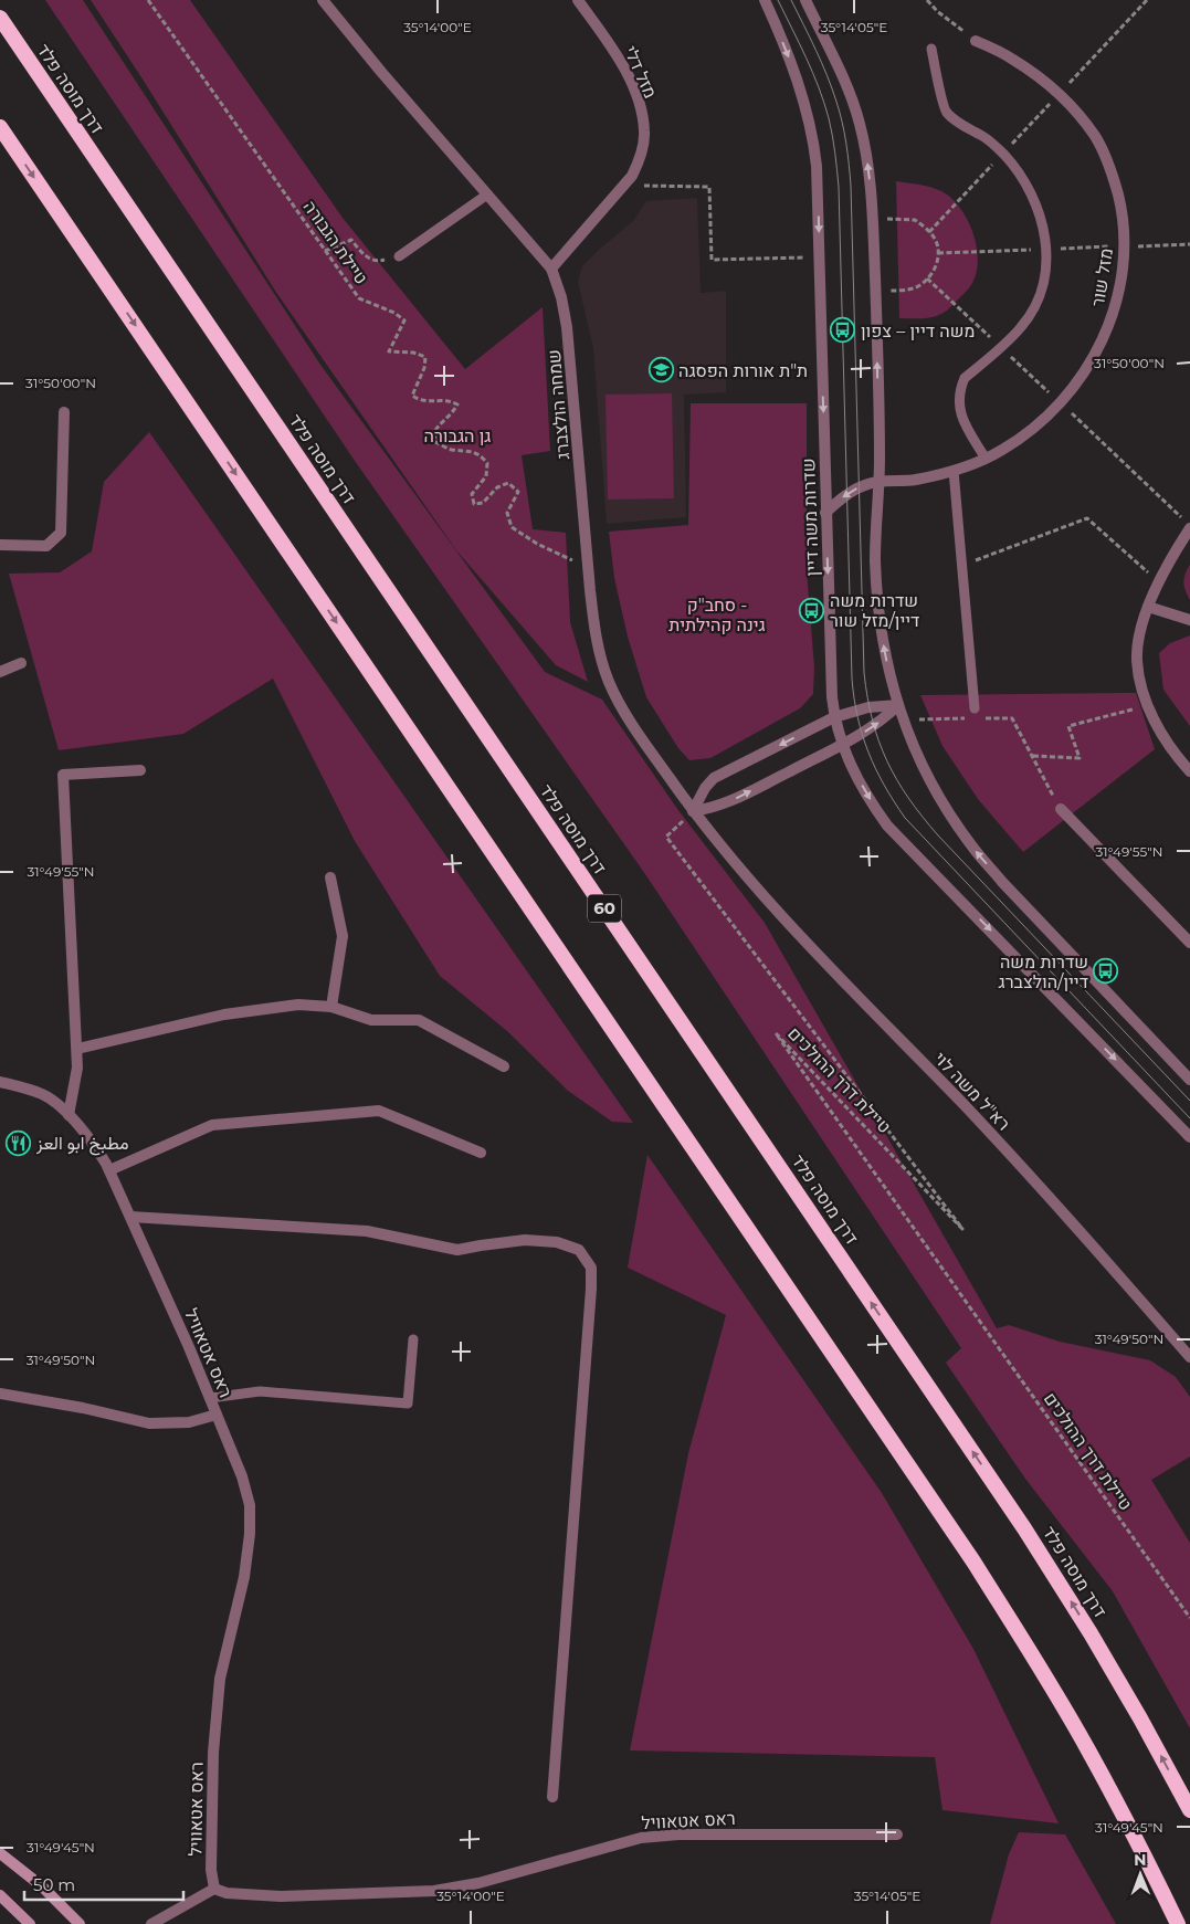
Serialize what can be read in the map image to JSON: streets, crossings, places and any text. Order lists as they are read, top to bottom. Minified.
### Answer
{"streets":{"highway":["דרך מוסה פלד","60"],"street":["מזל דלי","מזל שור","שמחה הולצברג","שדרות משה דיין","רא\"ל משה לוי","ראס אטאוויל"],"path":["טיילת הגבורה","טיילת דרך ההולכים"]},"crossings":[["מזל דלי","שמחה הולצברג"],["טיילת הגבורה","שמחה הולצברג"],["מזל שור","שדרות משה דיין"],["שמחה הולצברג","טיילת דרך ההולכים"],["שמחה הולצברג","רא\"ל משה לוי"]],"parks":["גן הגבורה","סחב\"ק - גינה קהילתית"],"places":{"bus stop":["משה דיין – צפון","שדרות משה דיין/מזל שור","שדרות משה דיין/הולצברג"],"school or university":["ת\"ת אורות הפסגה"],"restaurant":["مطبخ ابو العز"]},"scale_bar":"50 m","north":"top","coordinates":["35°14'00\"E","35°14'05\"E","31°50'00\"N","31°49'55\"N","31°49'50\"N","31°49'45\"N"]}
